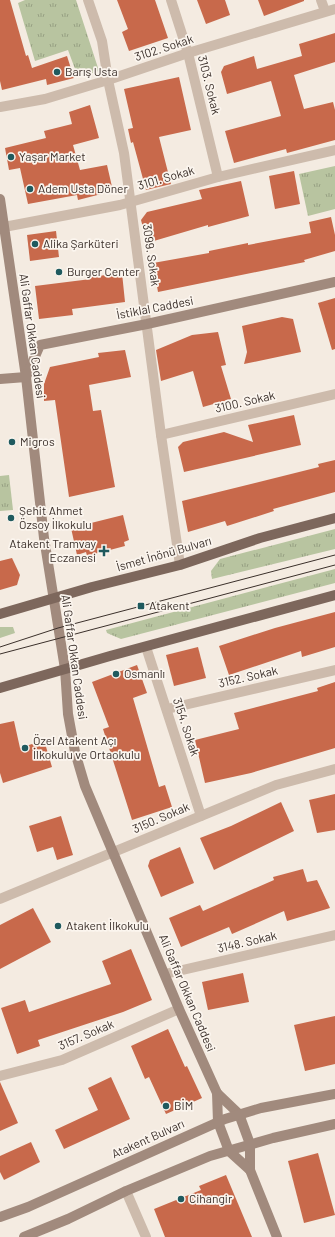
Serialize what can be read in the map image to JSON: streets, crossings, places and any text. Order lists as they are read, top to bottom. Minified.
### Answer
{"streets":{"main road":["İsmet İnönü Bulvarı"],"street":["3102. Sokak","3103. Sokak","3101. Sokak","3099. Sokak","İstiklal Caddesi","Ali Gaffar Okkan Caddesi","3100. Sokak","3152. Sokak","3154. Sokak","3150. Sokak","3148. Sokak","3157. Sokak","Atakent Bulvarı"]},"crossings":[["3102. Sokak","3103. Sokak"],["3102. Sokak","3099. Sokak"],["3103. Sokak","3101. Sokak"],["3101. Sokak","3099. Sokak"],["3101. Sokak","Ali Gaffar Okkan Caddesi"],["3099. Sokak","İstiklal Caddesi"],["3099. Sokak","3100. Sokak"],["3099. Sokak","İsmet İnönü Bulvarı"],["İstiklal Caddesi","Ali Gaffar Okkan Caddesi"],["Ali Gaffar Okkan Caddesi","İsmet İnönü Bulvarı"],["Ali Gaffar Okkan Caddesi","3150. Sokak"],["Ali Gaffar Okkan Caddesi","3148. Sokak"],["Ali Gaffar Okkan Caddesi","3157. Sokak"],["Ali Gaffar Okkan Caddesi","Atakent Bulvarı"],["3152. Sokak","3154. Sokak"],["3154. Sokak","3150. Sokak"]],"places":{"other":["Barış Usta","Yaşar Market","Adem Usta Döner","Alika Şarküteri","Burger Center","Migros","Şehit Ahmet Özsoy İlkokulu","Osmanlı","Özel Atakent Açı İlkokulu ve Ortaokulu","Atakent İlkokulu","BİM","Cihangir"],"health":["Atakent Tramvay Eczanesi"],"transit":["Atakent"]}}
